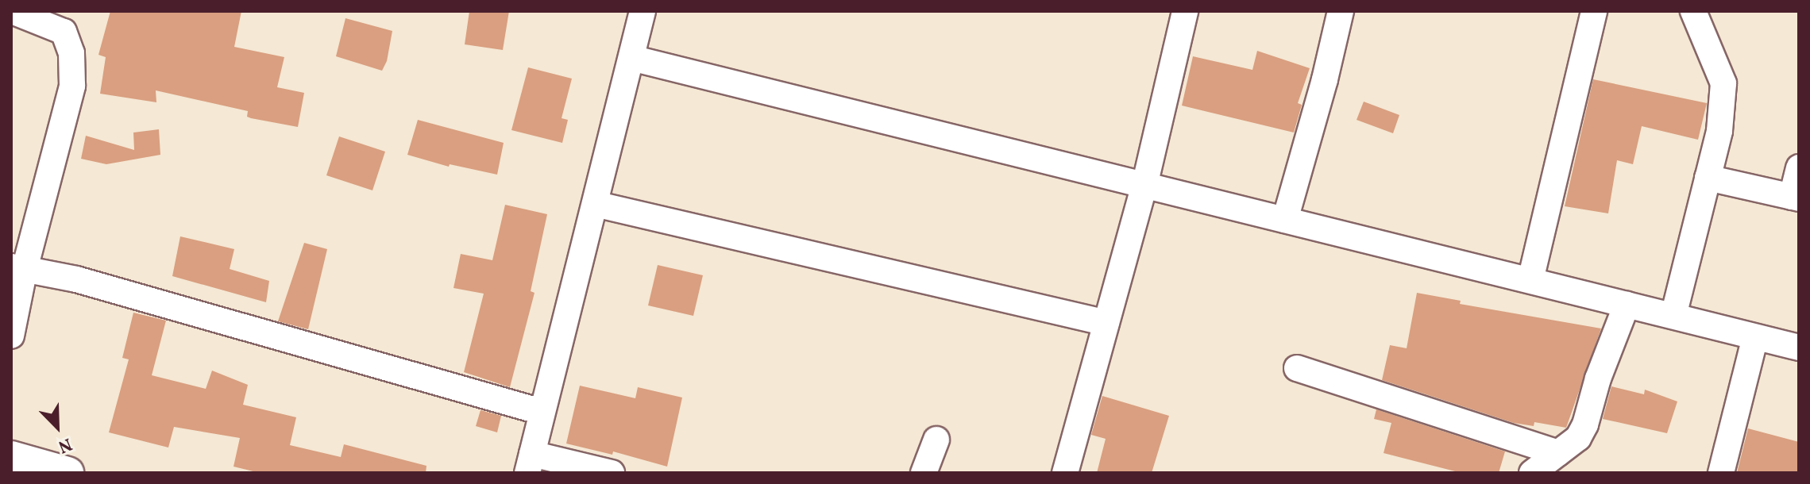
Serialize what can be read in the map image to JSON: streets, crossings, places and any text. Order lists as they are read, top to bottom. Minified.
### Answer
{"north":"bottom right"}
